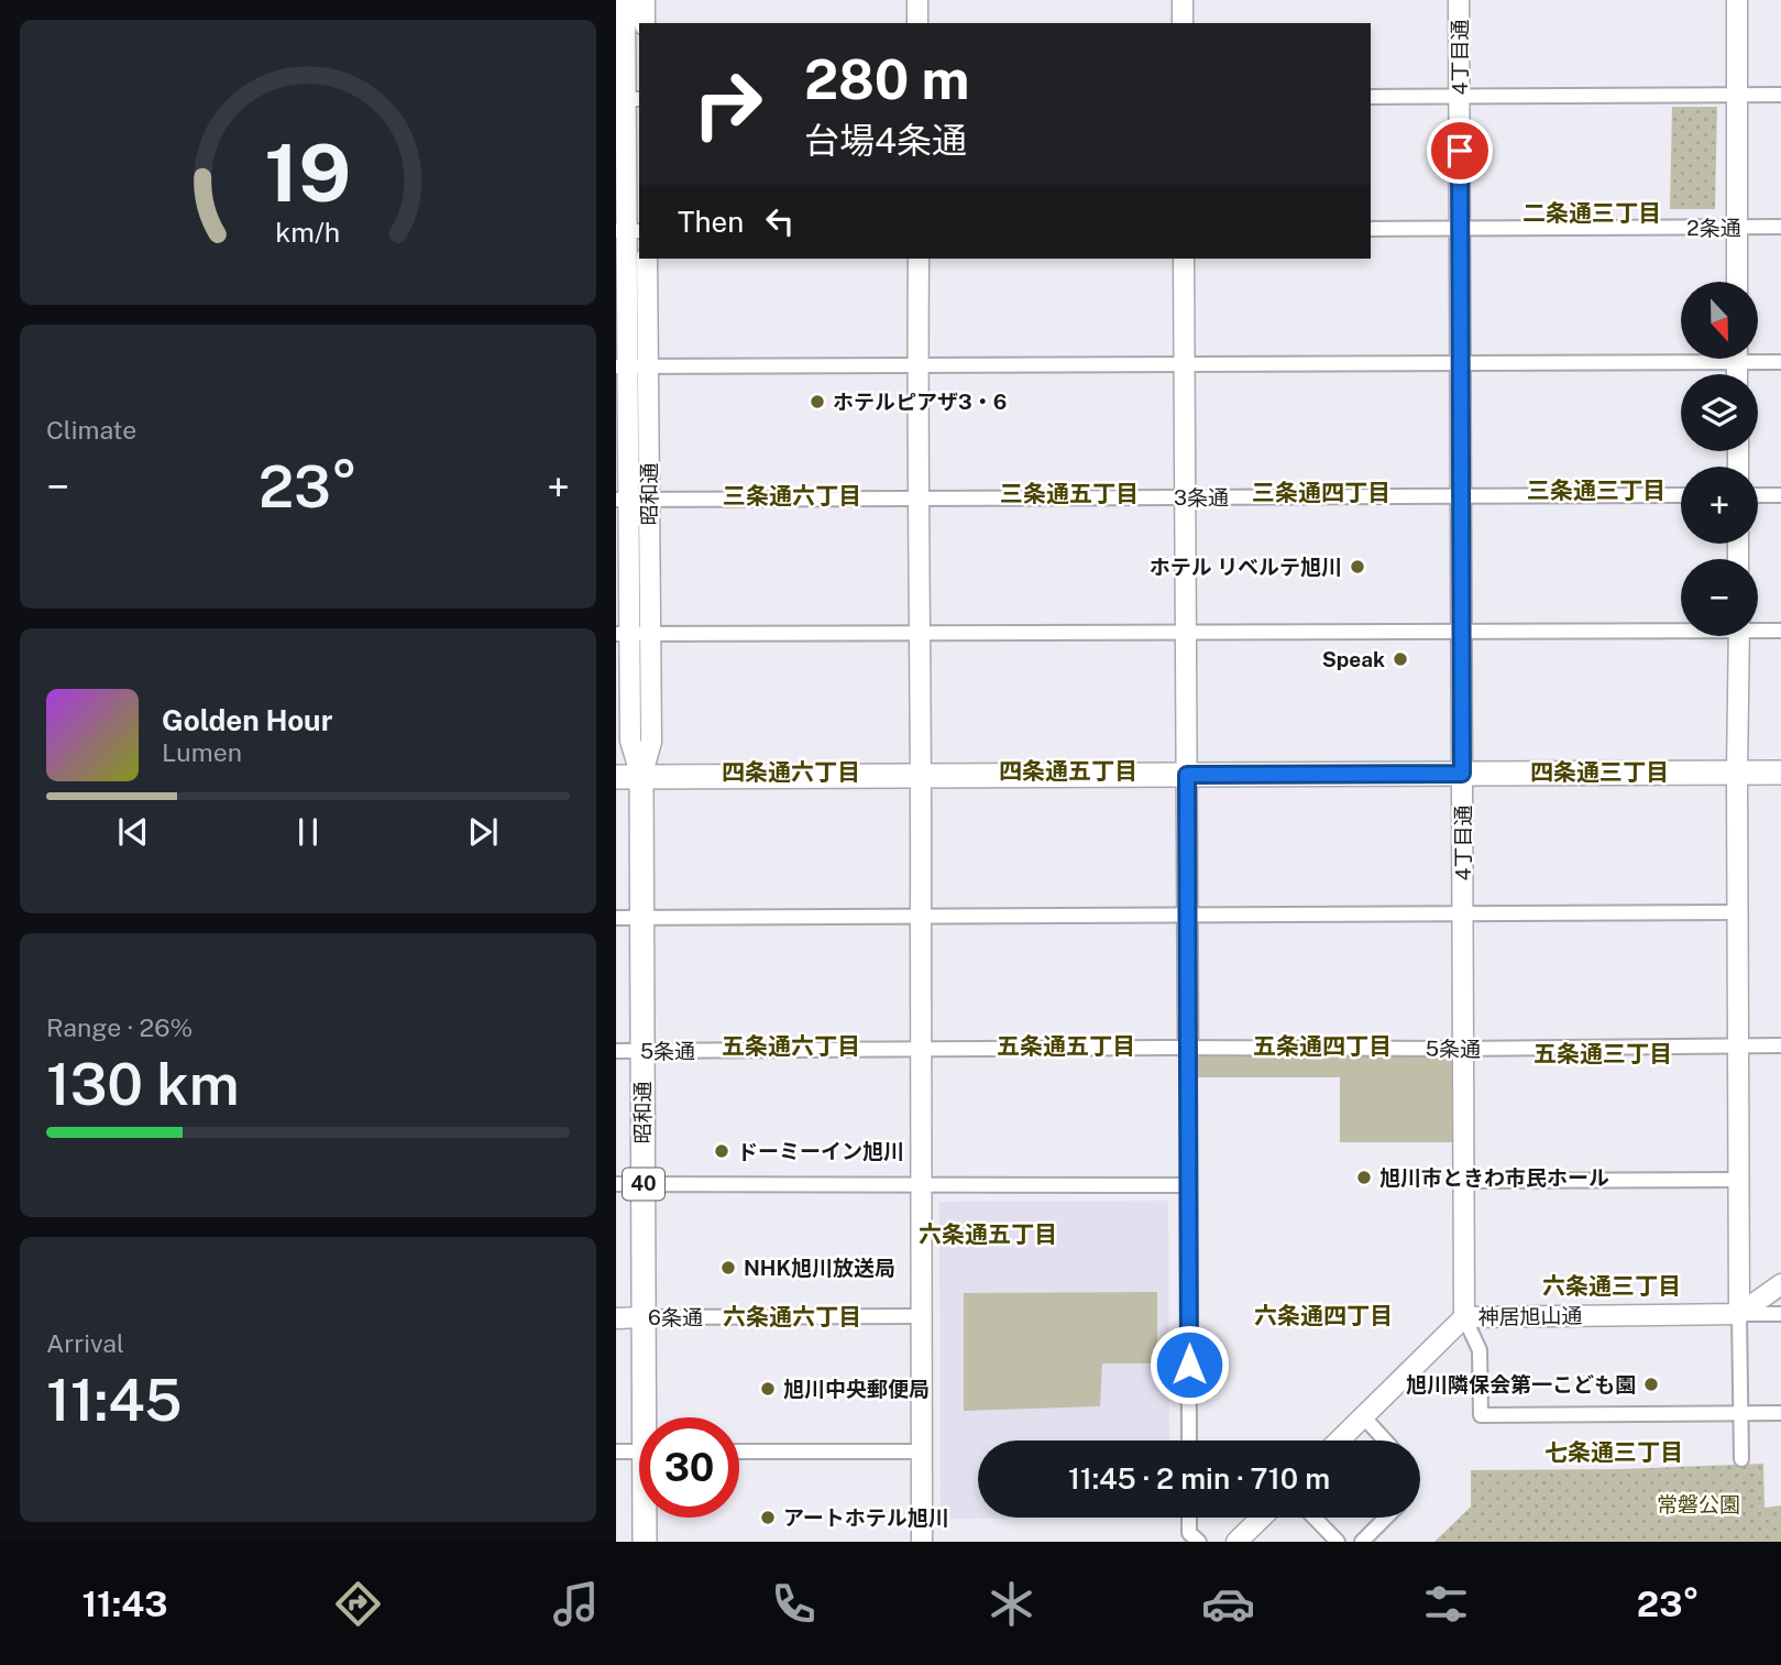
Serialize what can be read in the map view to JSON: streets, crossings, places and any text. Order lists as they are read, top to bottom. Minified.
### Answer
{"streets":{"highway":["昭和通","40"],"street":["4丁目通","2条通","3条通","5条通","神居旭山通","6条通"]},"crossings":[["4丁目通","2条通"],["4丁目通","3条通"],["4丁目通","5条通"],["4丁目通","神居旭山通"],["昭和通","3条通"],["昭和通","5条通"],["昭和通","6条通"]],"districts":["二条通三丁目","三条通三丁目","三条通四丁目","三条通五丁目","三条通六丁目","四条通五丁目","四条通六丁目","四条通三丁目","五条通六丁目","五条通五丁目","五条通四丁目","五条通三丁目","六条通五丁目","六条通三丁目","六条通四丁目","六条通六丁目","七条通三丁目"],"parks":["常磐公園"],"places":["ホテルピアザ3・6","ホテル リベルテ旭川","Speak","ドーミーイン旭川","旭川市ときわ市民ホール","NHK旭川放送局","旭川隣保会第一こども園","旭川中央郵便局","アートホテル旭川"],"north":"bottom","page":{"turn":["280 m","台場4条通"],"then":"Then","map_buttons":["+","−"],"tile":["Climate",["Range · 26%","130 km"],["Arrival","11:45"]],"heat":["−","23°","+"],"song":["Golden Hour","Lumen"],"limit":"30","trip":"11:45 · 2 min · 710 m","tabs":["11:43","23°"],"gauge":["19","km/h"]}}
